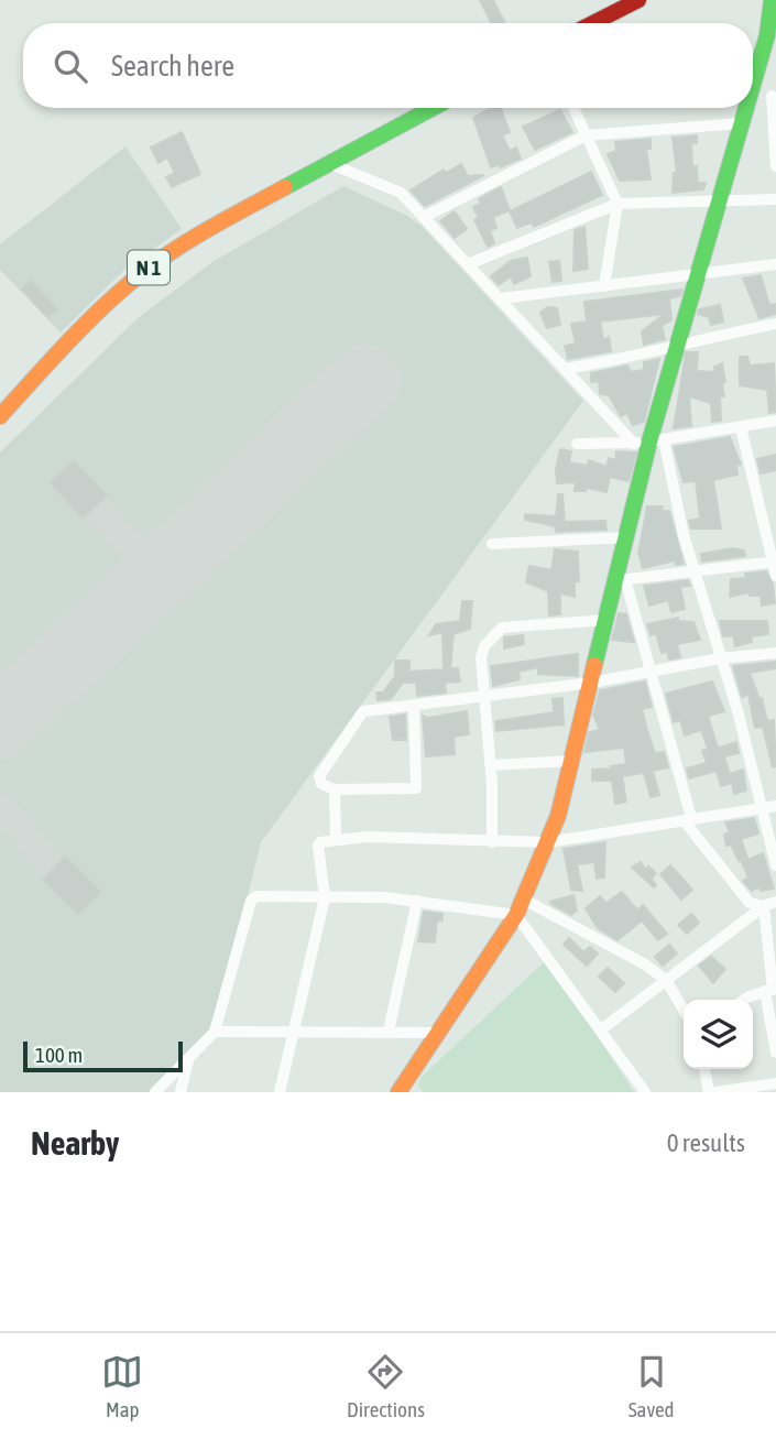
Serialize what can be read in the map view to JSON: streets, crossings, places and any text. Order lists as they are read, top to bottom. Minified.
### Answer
{"streets":{"main road":["N 1"]},"scale_bar":"100 m","page":{"search":"Search here","scale":"100 m","heading":["Nearby","0 results"],"nav":["Map","Directions","Saved"]}}
